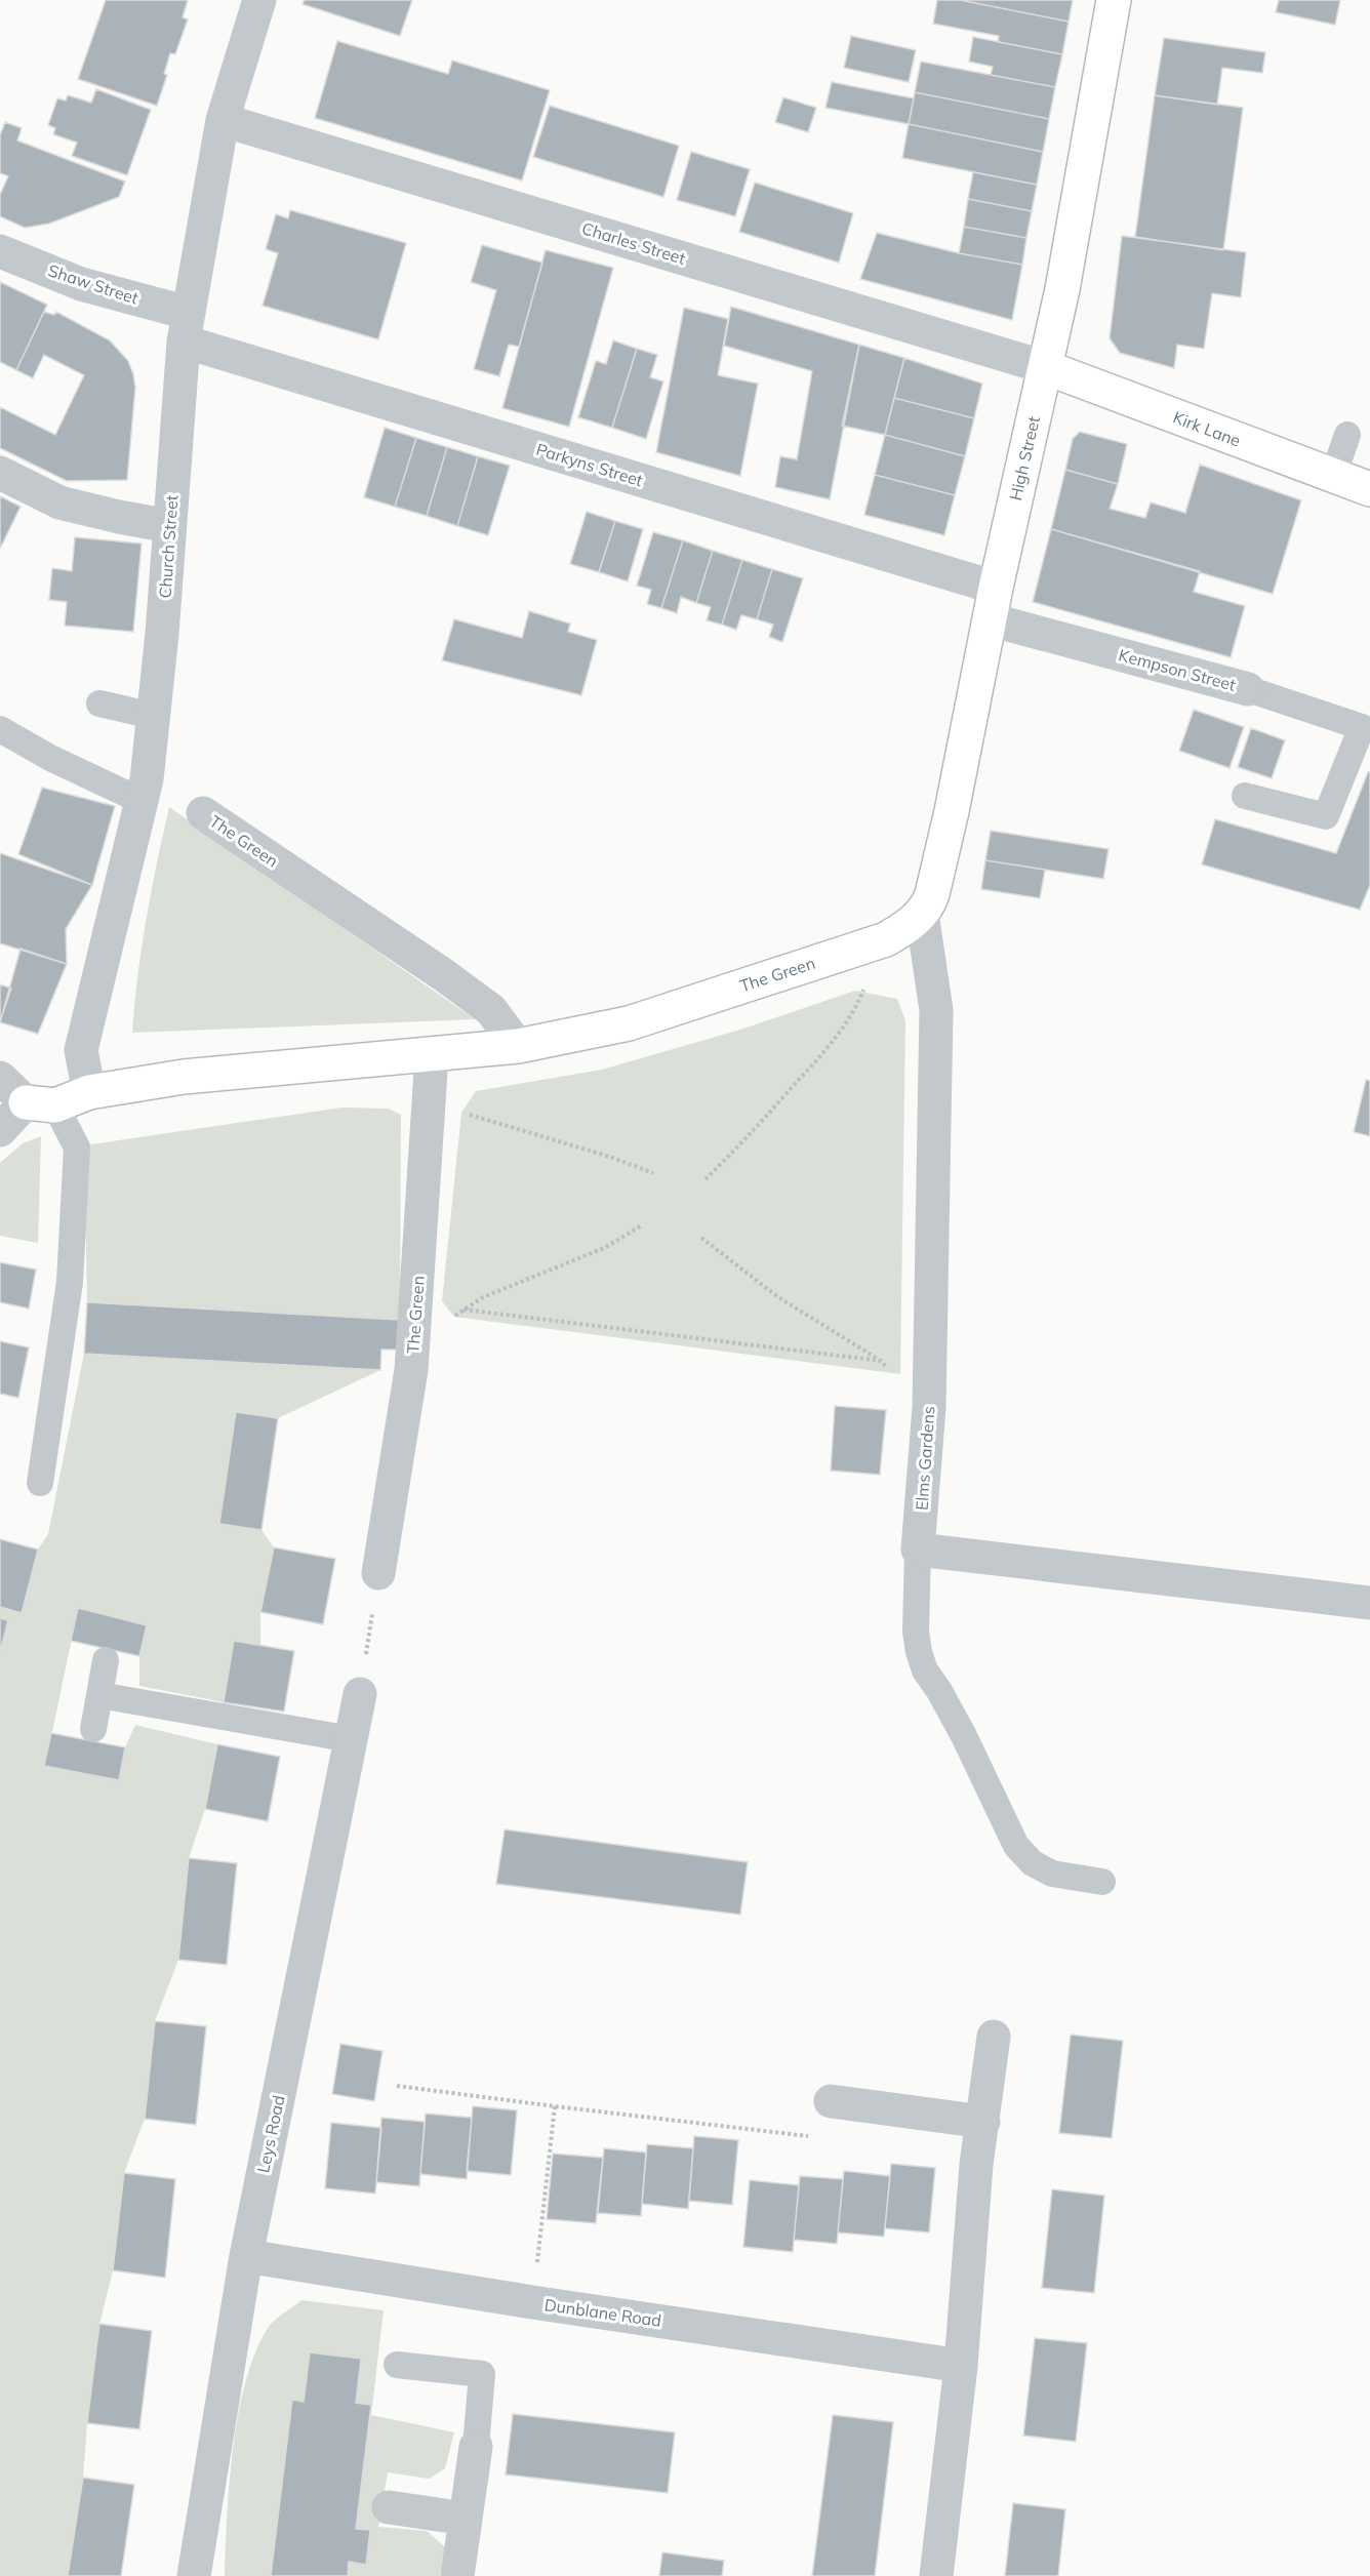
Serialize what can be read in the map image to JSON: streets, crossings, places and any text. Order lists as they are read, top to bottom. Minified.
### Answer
{"streets":{"street":["Charles Street","Shaw Street","Kirk Lane","High Street","Parkyns Street","Church Street","Kempson Street","The Green","Elms Gardens","Leys Road","Dunblane Road"]},"crossings":[["Charles Street","Kirk Lane"],["Charles Street","High Street"],["Charles Street","Church Street"],["Shaw Street","Parkyns Street"],["Shaw Street","Church Street"],["Kirk Lane","High Street"],["High Street","Parkyns Street"],["High Street","Kempson Street"],["High Street","The Green"],["High Street","Elms Gardens"],["Parkyns Street","Church Street"],["Parkyns Street","Kempson Street"],["Church Street","The Green"],["The Green","Elms Gardens"],["Leys Road","Dunblane Road"]]}
